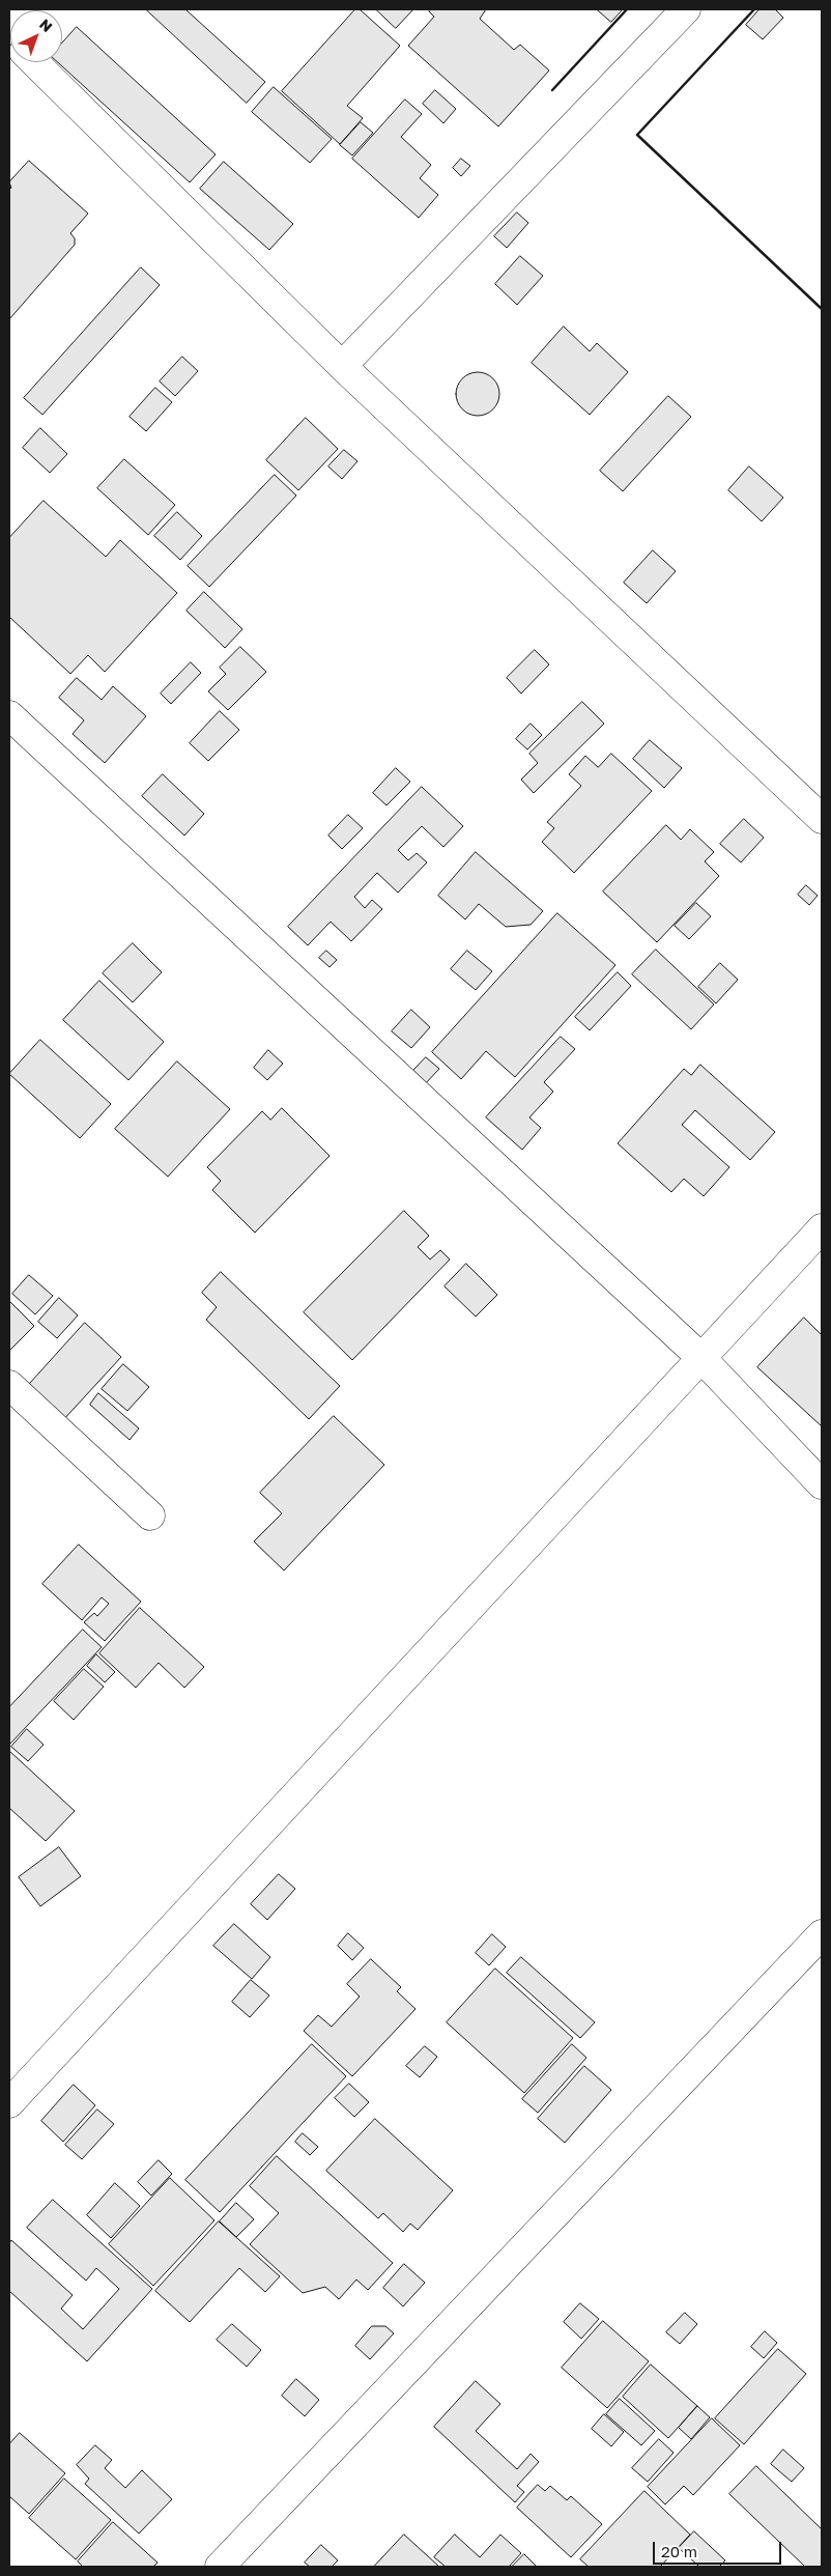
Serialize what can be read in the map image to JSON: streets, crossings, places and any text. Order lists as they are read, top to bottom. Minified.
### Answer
{"scale_bar":"20 m","north":"top right"}
